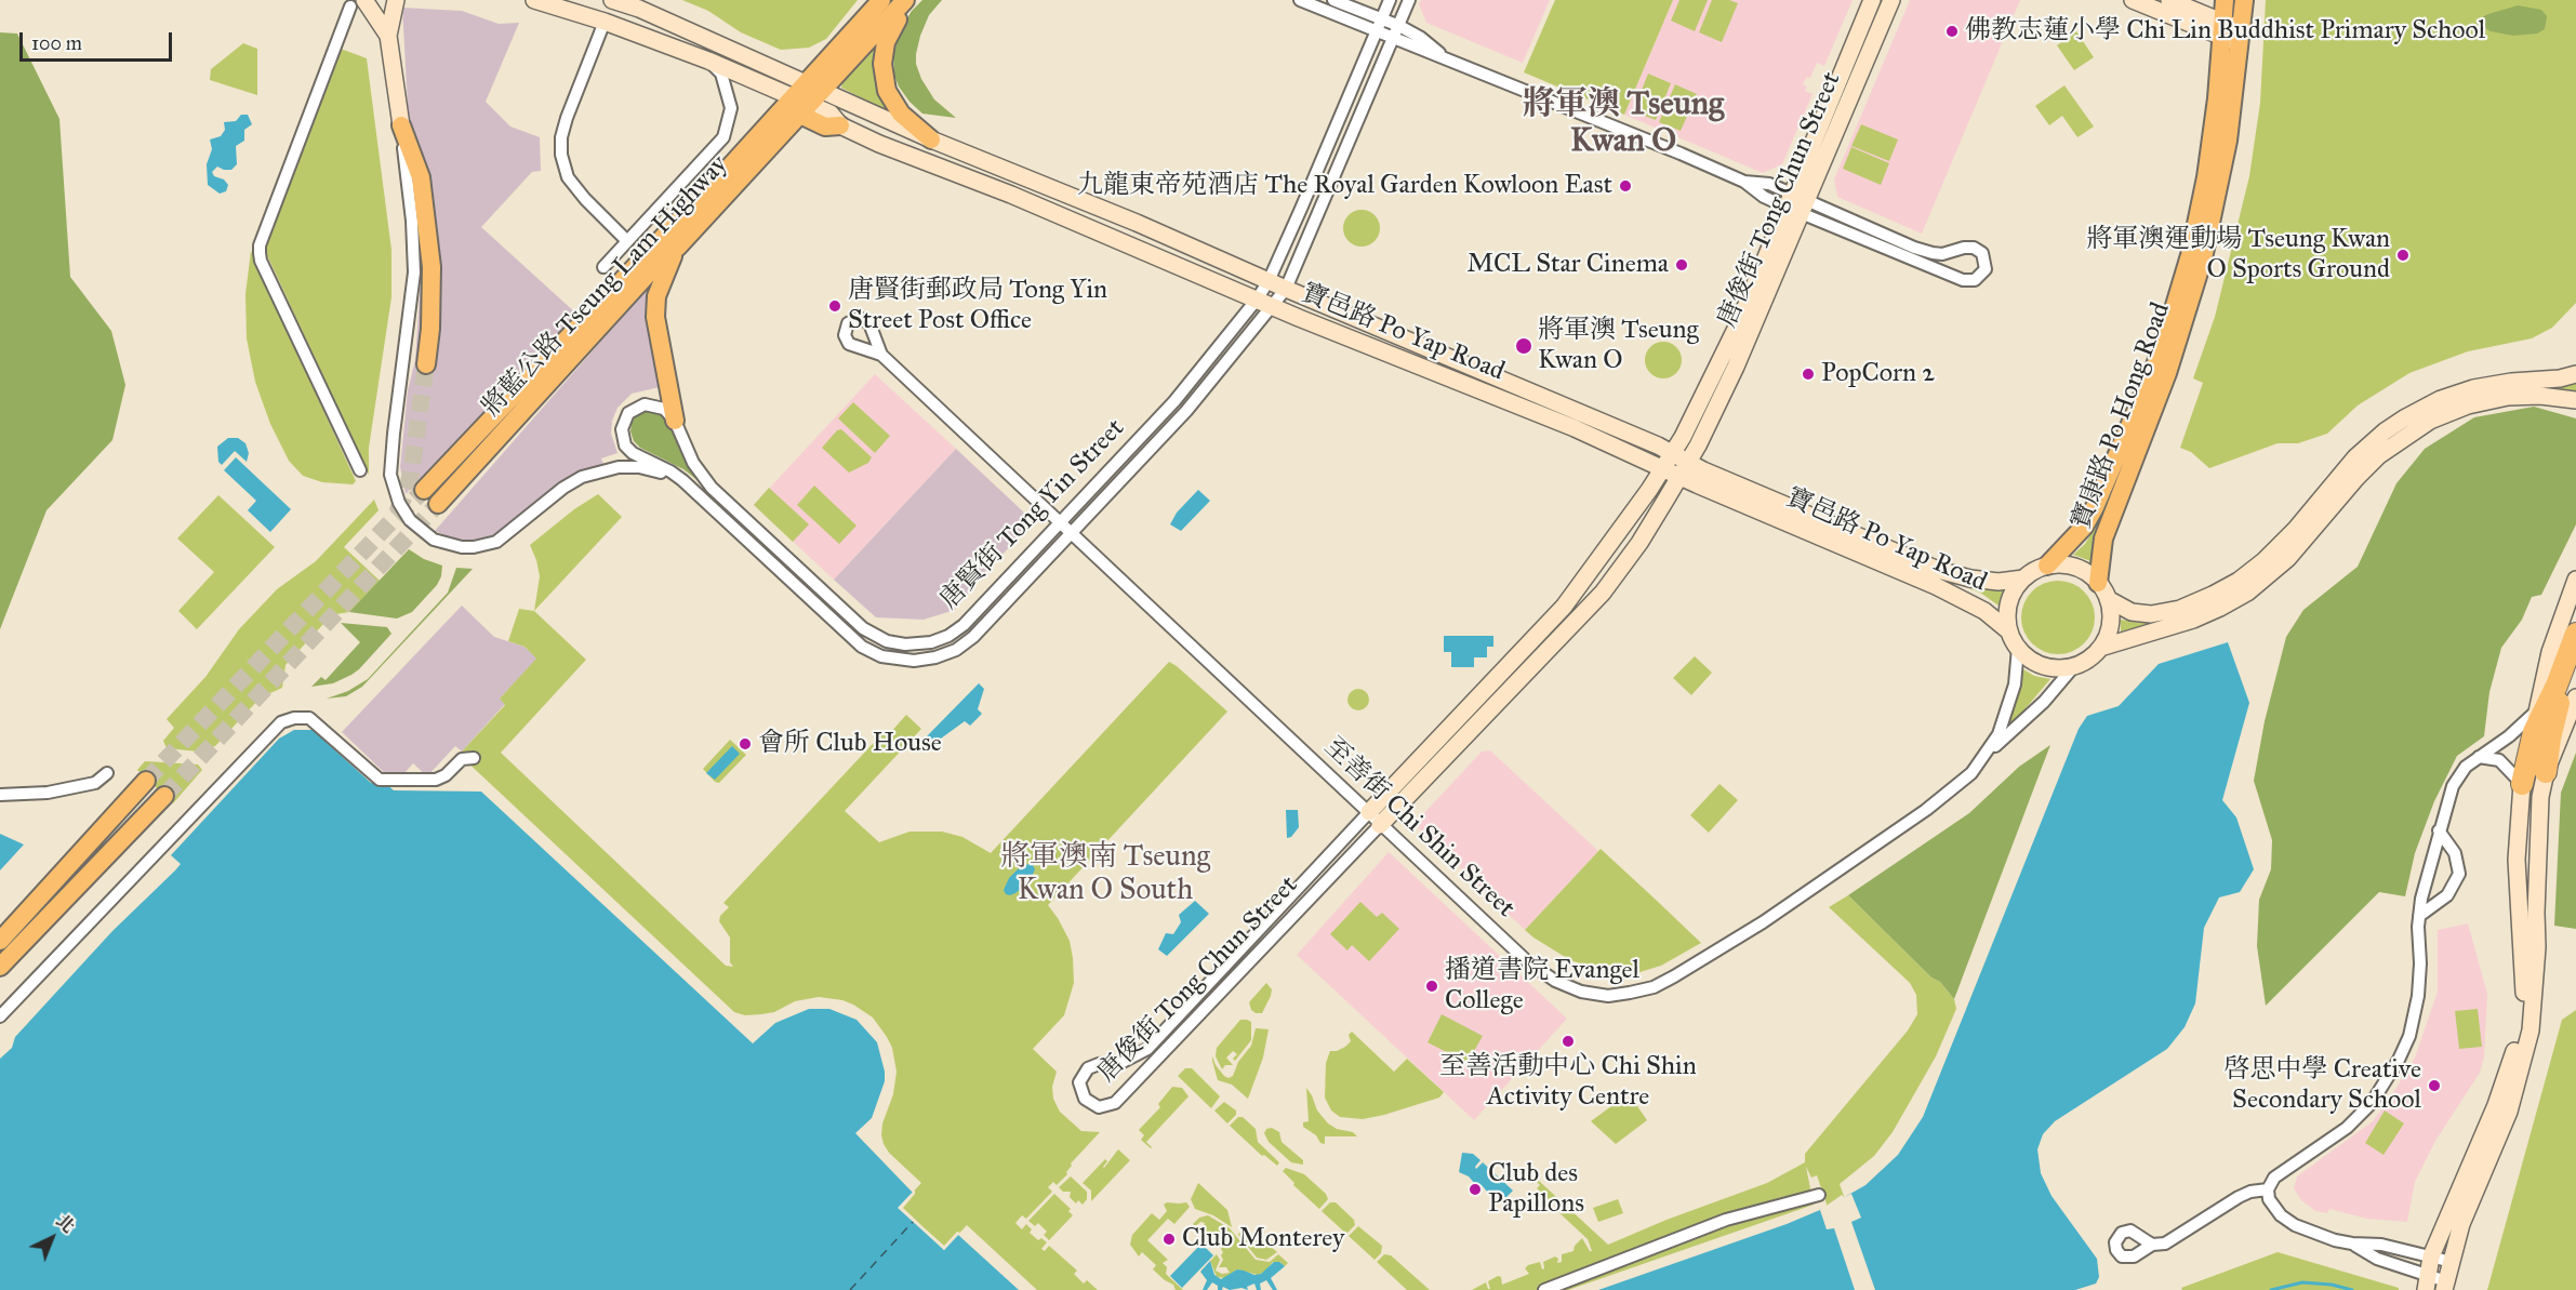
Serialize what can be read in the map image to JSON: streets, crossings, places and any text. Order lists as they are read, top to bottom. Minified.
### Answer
{"streets":{"main road":["唐俊街 Tong Chun Street","將藍公路 Tseung Lam Highway","寶邑路 Po Yap Road","寶康路 Po Hong Road","唐賢街 Tong Yin Street"],"street":["至善街 Chi Shin Street"]},"crossings":[["唐俊街 Tong Chun Street","寶邑路 Po Yap Road"],["唐俊街 Tong Chun Street","至善街 Chi Shin Street"],["寶邑路 Po Yap Road","寶康路 Po Hong Road"],["寶邑路 Po Yap Road","唐賢街 Tong Yin Street"],["寶邑路 Po Yap Road","至善街 Chi Shin Street"],["寶康路 Po Hong Road","至善街 Chi Shin Street"],["唐賢街 Tong Yin Street","至善街 Chi Shin Street"]],"districts":["將軍澳 Tseung Kwan O","將軍澳南 Tseung Kwan O South"],"places":["佛教志蓮小學 Chi Lin Buddhist Primary School","九龍東帝苑酒店 The Royal Garden Kowloon East","將軍澳運動場 Tseung Kwan O Sports Ground","MCL Star Cinema","唐賢街郵政局 Tong Yin Street Post Office","將軍澳 Tseung Kwan O","PopCorn 2","會所 Club House","播道書院 Evangel College","至善活動中心 Chi Shin Activity Centre","啓思中學 Creative Secondary School","Club des Papillons","Club Monterey"],"scale_bar":"100 m","north":"top right"}
